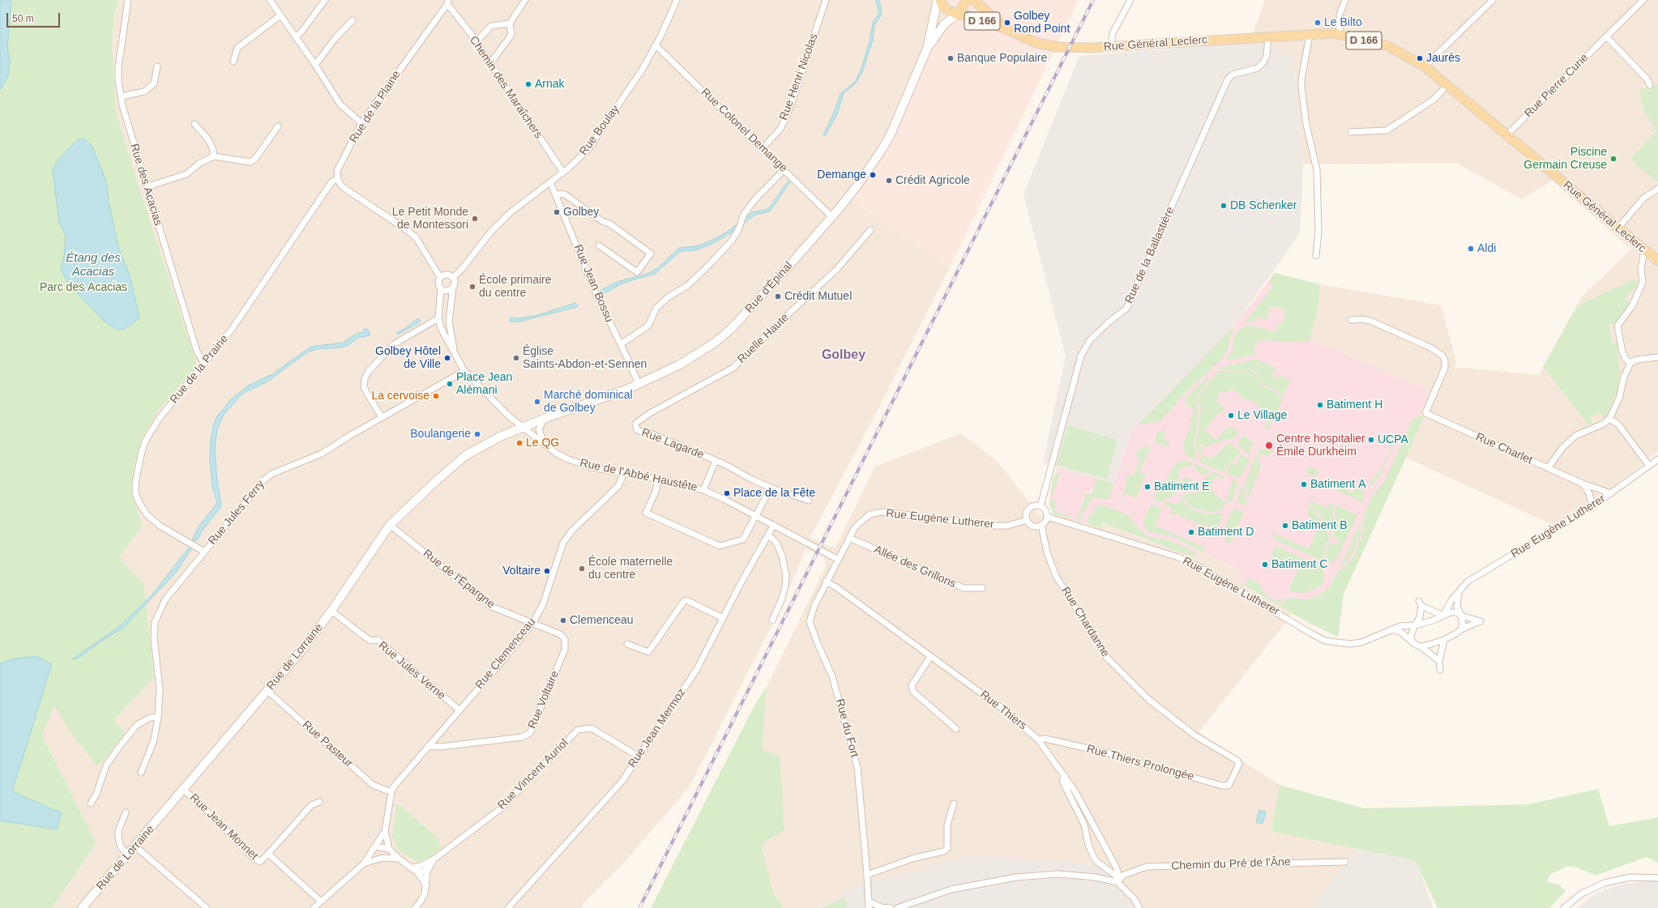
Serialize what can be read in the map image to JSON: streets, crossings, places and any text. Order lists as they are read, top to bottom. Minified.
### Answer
{"streets":{"main road":["D 166","Rue Général Leclerc","Rue d'Épinal","Rue de Lorraine"],"street":["Rue Henri Nicolas","Rue Pierre Curie","Chemin des Maraîchers","Rue de la Plaine","Rue Boulay","Rue Colonel Demange","Rue des Acacias","Rue de la Ballastière","Rue Jean Bossu","Ruelle Haute","Rue de la Prairie","Rue Lagarde","Rue Charlet","Rue de l'Abbé Haustête","Rue Jules Ferry","Rue Eugène Lutherer","Allée des Grillons","Rue de l'Épargne","Rue Chardanne","Rue Clemenceau","Rue Jules Verne","Rue Voltaire","Rue Thiers","Rue Jean Mermoz","Rue du Fort","Rue Pasteur","Rue Thiers Prolongée","Rue Vincent Auriol","Rue Jean Monnet","Chemin du Pré de l'Âne"]},"crossings":[["D 166","Rue Général Leclerc"],["D 166","Rue d'Épinal"],["Rue Général Leclerc","Rue Pierre Curie"],["Rue Général Leclerc","Rue de la Ballastière"],["Rue Général Leclerc","Rue d'Épinal"],["Rue Henri Nicolas","Rue Colonel Demange"],["Chemin des Maraîchers","Rue de la Plaine"],["Chemin des Maraîchers","Rue Boulay"],["Rue de la Plaine","Rue de la Prairie"],["Rue Boulay","Rue Colonel Demange"],["Rue Boulay","Rue Jean Bossu"],["Rue Colonel Demange","Rue d'Épinal"],["Rue des Acacias","Rue de la Prairie"],["Rue de la Ballastière","Rue Eugène Lutherer"],["Rue de la Ballastière","Rue Chardanne"],["Rue Jean Bossu","Rue d'Épinal"],["Rue d'Épinal","Rue de l'Abbé Haustête"],["Rue d'Épinal","Rue de Lorraine"],["Ruelle Haute","Rue Lagarde"],["Rue de la Prairie","Rue Jules Ferry"],["Rue Lagarde","Rue de l'Abbé Haustête"],["Rue Charlet","Rue Eugène Lutherer"],["Rue de l'Abbé Haustête","Rue Jules Ferry"],["Rue de l'Abbé Haustête","Rue Eugène Lutherer"],["Rue de l'Abbé Haustête","Rue Clemenceau"],["Rue de l'Abbé Haustête","Rue de Lorraine"],["Rue de l'Abbé Haustête","Rue Jean Mermoz"],["Rue de l'Abbé Haustête","Rue du Fort"],["Rue Eugène Lutherer","Allée des Grillons"],["Rue Eugène Lutherer","Rue Chardanne"],["Rue Eugène Lutherer","Rue du Fort"],["Rue de l'Épargne","Rue Clemenceau"],["Rue de l'Épargne","Rue de Lorraine"],["Rue de l'Épargne","Rue Voltaire"],["Rue Chardanne","Rue Thiers Prolongée"],["Rue Clemenceau","Rue Jules Verne"],["Rue Clemenceau","Rue Voltaire"],["Rue Clemenceau","Rue Pasteur"],["Rue de Lorraine","Rue Jules Verne"],["Rue de Lorraine","Rue Pasteur"],["Rue de Lorraine","Rue Jean Monnet"],["Rue Thiers","Rue du Fort"],["Rue Thiers","Rue Thiers Prolongée"],["Rue Thiers","Chemin du Pré de l'Âne"],["Rue Jean Mermoz","Rue Vincent Auriol"]],"districts":["Golbey"],"water":["Étang des Acacias"],"parks":["Parc des Acacias"],"places":["Golbey Rond Point","Le Bilto","Banque Populaire","Jaurès","Arnak","Piscine Germain Creuse","Demange","Crédit Agricole","DB Schenker","Golbey","Le Petit Monde de Montessori","Aldi","École primaire du centre","Crédit Mutuel","Golbey Hôtel de Ville","Église Saints-Abdon-et-Sennen","Place Jean Alémani","La cervoise","Marché dominical de Golbey","Batiment H","Le Village","Boulangerie","UCPA","Le QG","Centre hospitalier Émile Durkheim","Batiment A","Batiment E","Place de la Fête","Batiment B","Batiment D","Batiment C","École maternelle du centre","Voltaire","Clemenceau"],"scale_bar":"50 m"}
